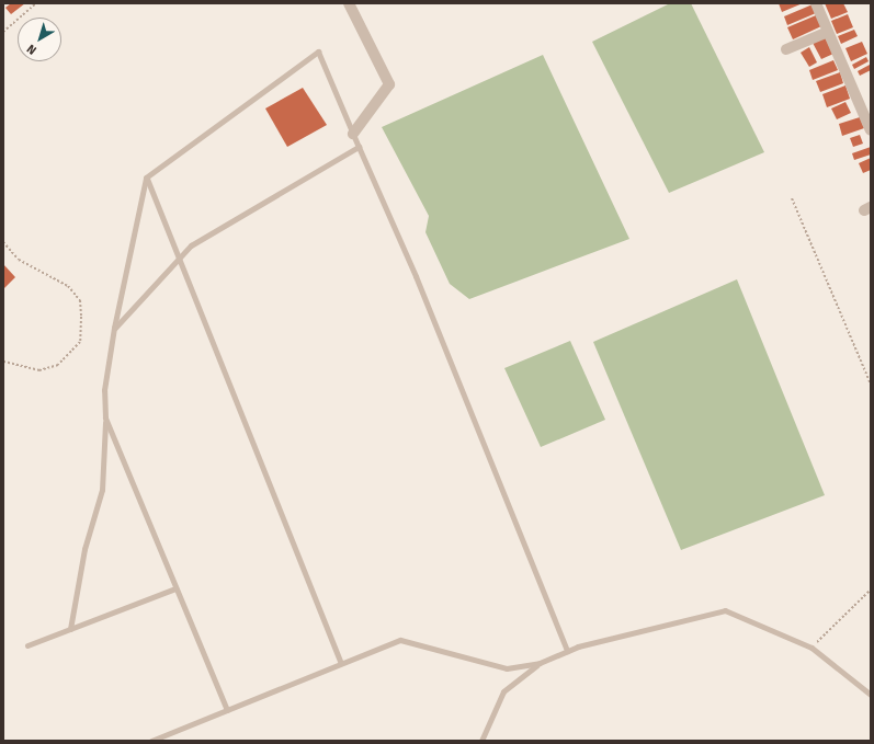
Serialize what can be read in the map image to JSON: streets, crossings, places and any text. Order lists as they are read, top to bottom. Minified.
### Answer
{"north":"bottom left"}
